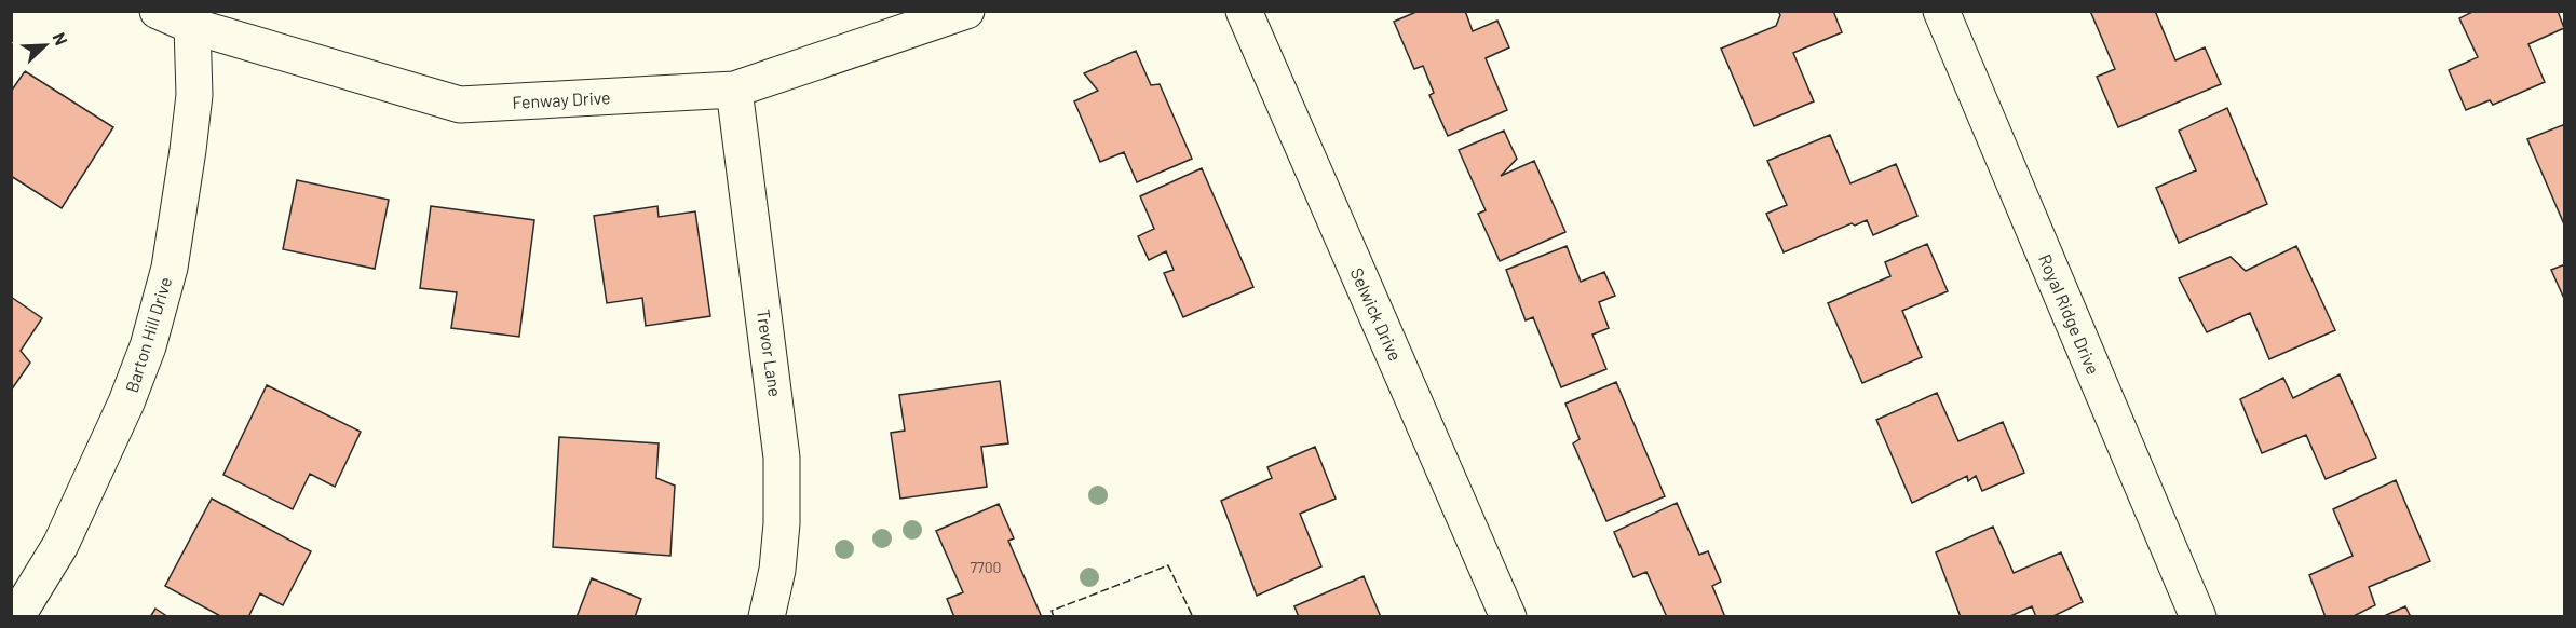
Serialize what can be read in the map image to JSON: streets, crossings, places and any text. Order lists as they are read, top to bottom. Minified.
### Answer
{"streets":{"street":["Fenway Drive","Selwick Drive","Royal Ridge Drive","Barton Hill Drive","Trevor Lane"]},"crossings":[["Fenway Drive","Barton Hill Drive"],["Fenway Drive","Trevor Lane"]],"house_numbers":["7700"],"north":"top right"}
